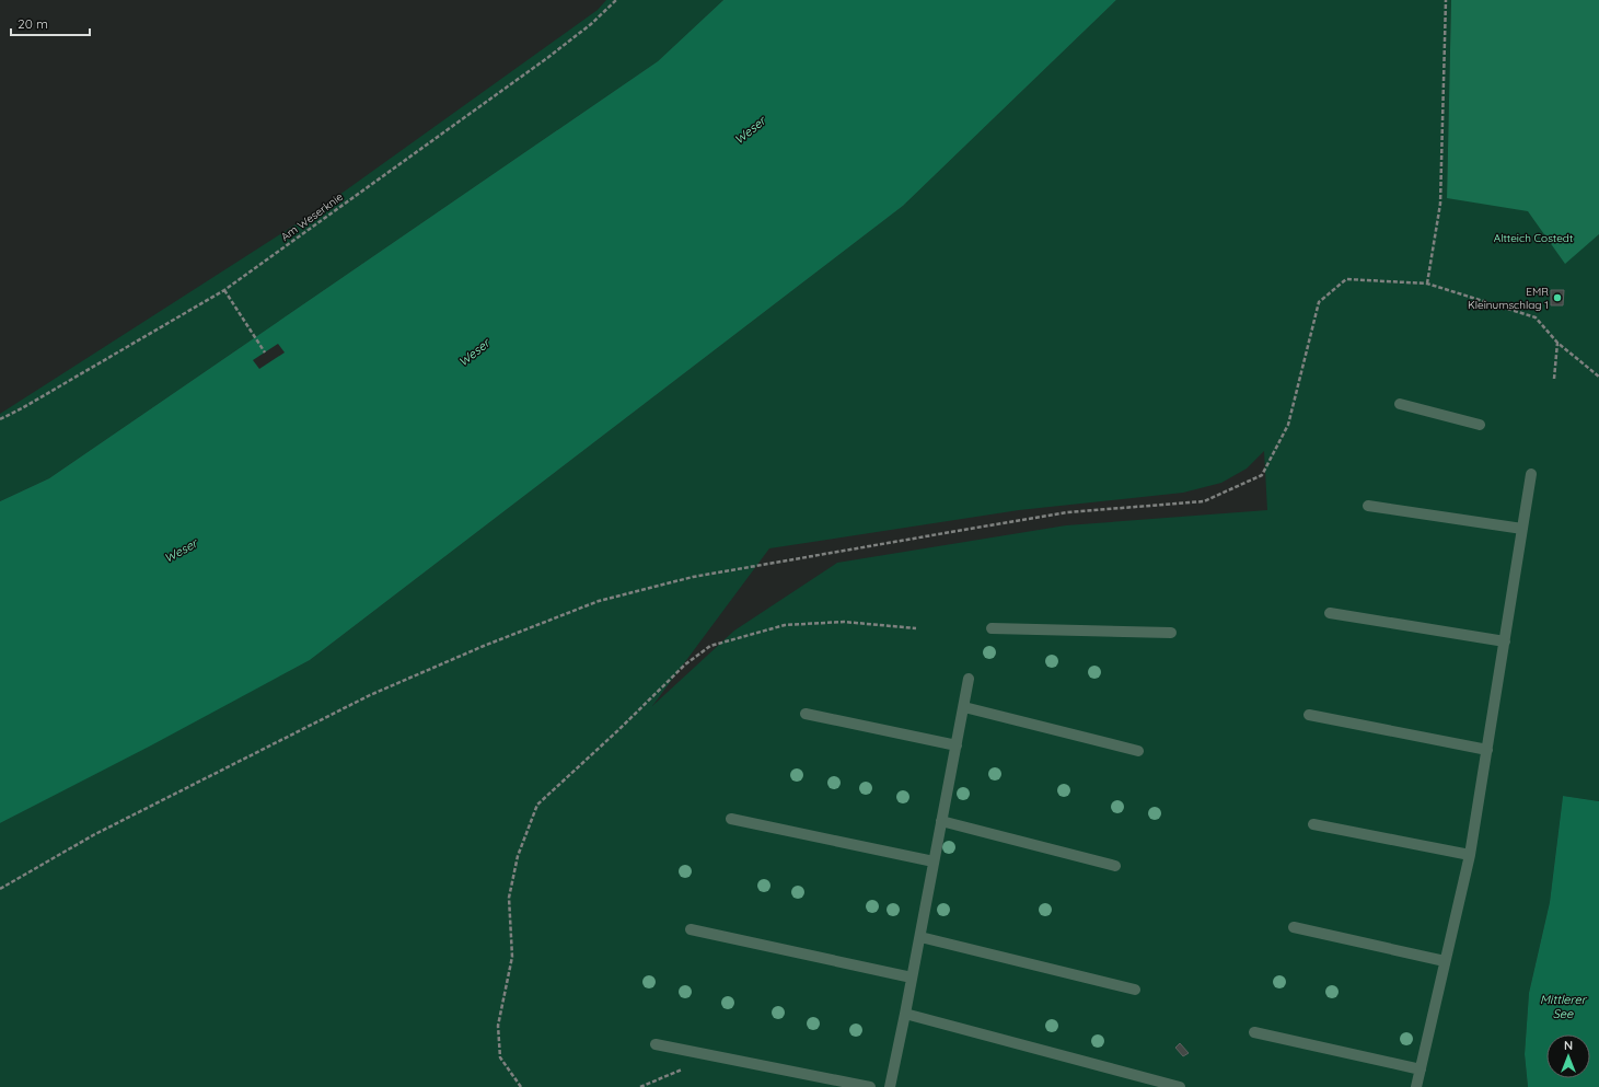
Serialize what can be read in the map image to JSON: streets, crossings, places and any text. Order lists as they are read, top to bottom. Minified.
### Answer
{"streets":{"path":["Am Weserknie"]},"water":["Weser","Mittlerer See"],"parks":["Altteich Costedt"],"places":["EMR Kleinumschlag 1"],"scale_bar":"20 m","north":"top"}
